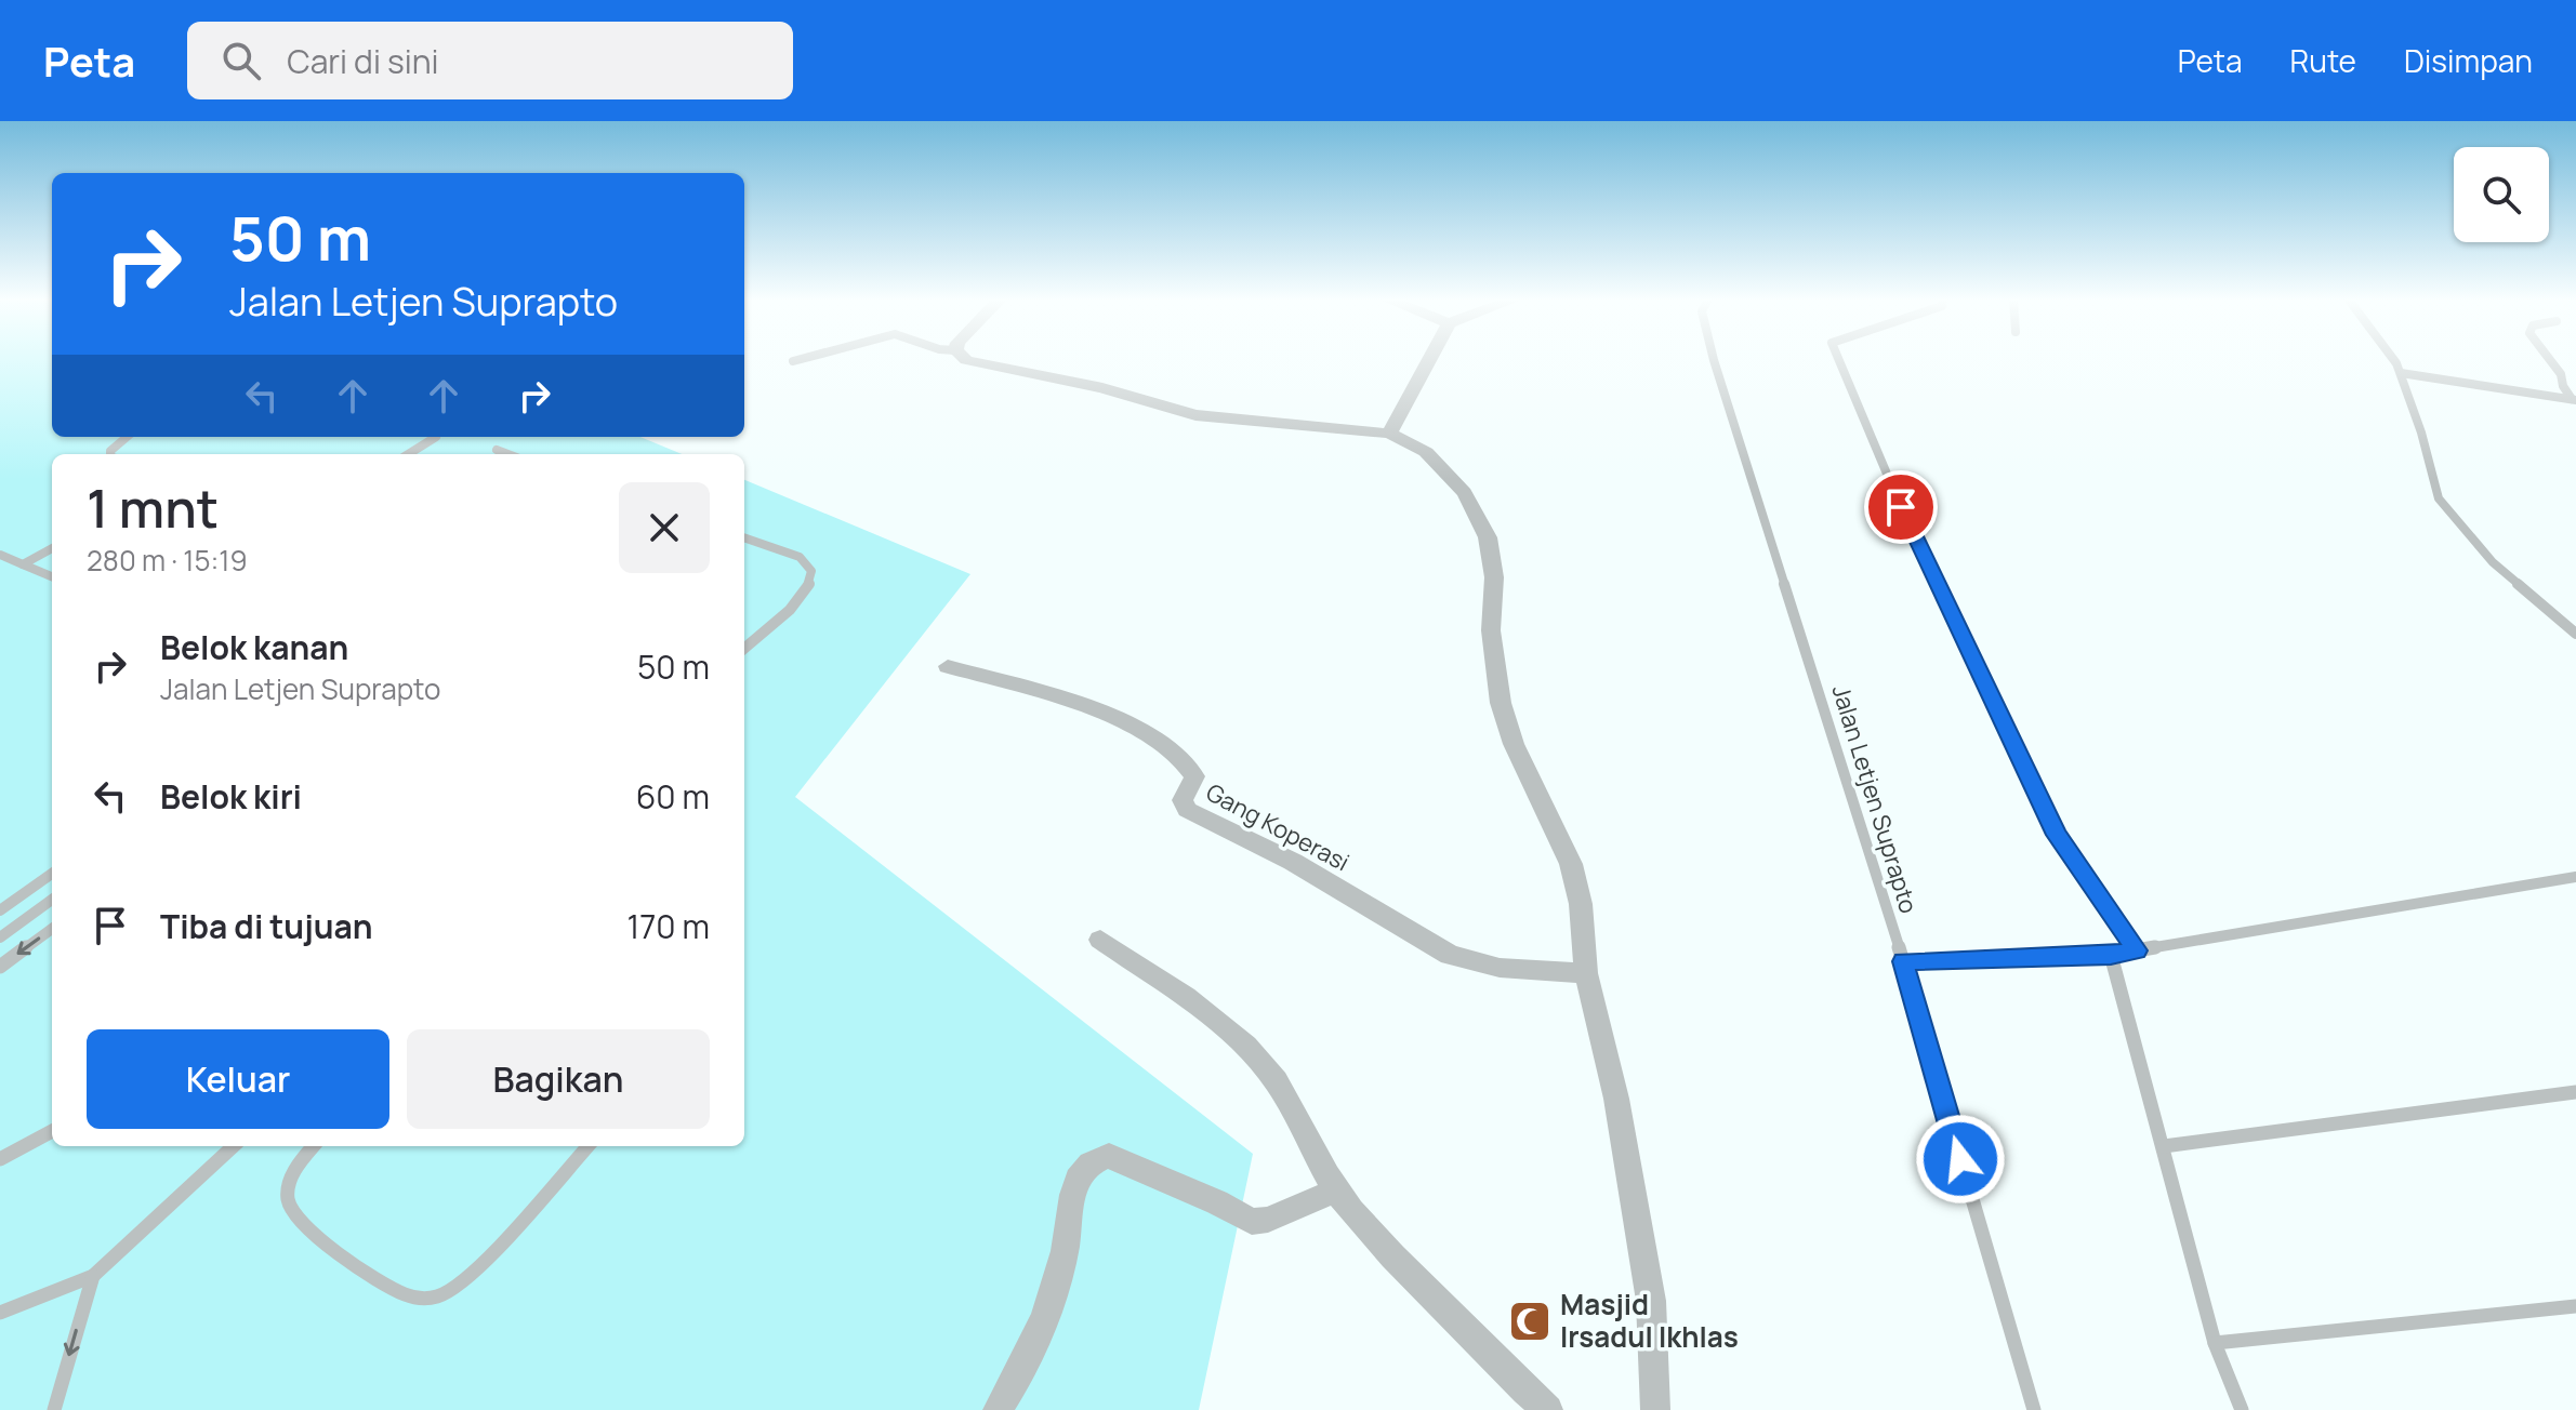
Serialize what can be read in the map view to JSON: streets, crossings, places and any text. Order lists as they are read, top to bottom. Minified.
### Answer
{"streets":{"street":["Gang Koperasi"],"lane":["Jalan Letjen Suprapto"]},"places":{"mosque":["Masjid Irsadul Ikhlas"]},"page":{"header":"Peta","search":"Cari di sini","nav":["Peta","Rute","Disimpan"],"turn":["50 m","Jalan Letjen Suprapto"],"heading":["1 mnt","280 m · 15:19"],"list":[{"name":"Belok kanan","note":"Jalan Letjen Suprapto","value":"50 m"},{"name":"Belok kiri","value":"60 m"},{"name":"Tiba di tujuan","value":"170 m"}],"buttons":["Keluar","Bagikan"]}}
